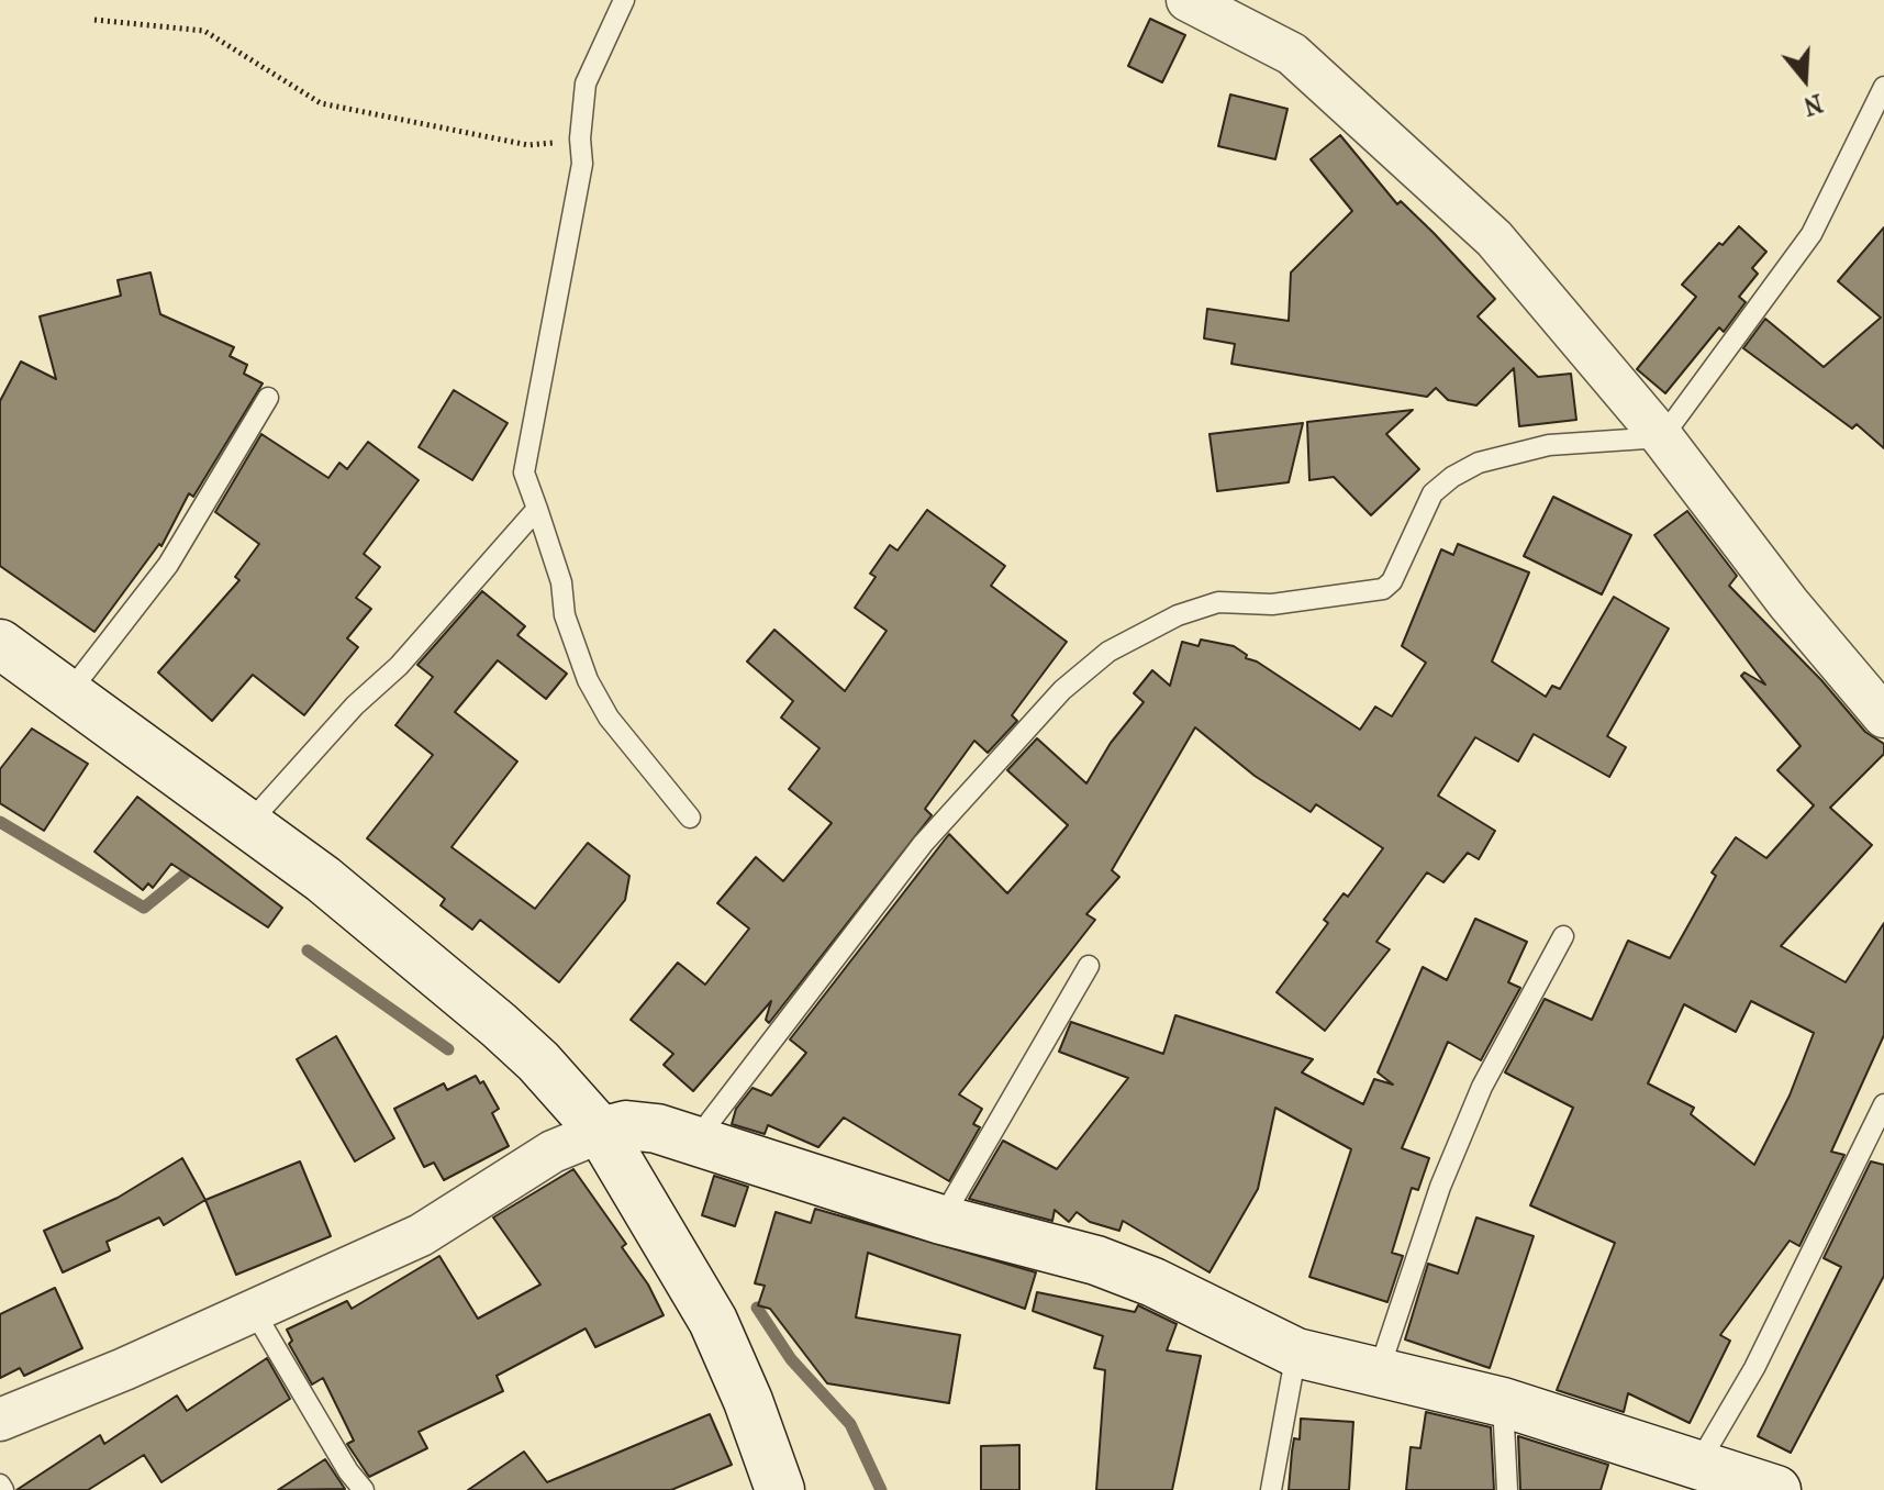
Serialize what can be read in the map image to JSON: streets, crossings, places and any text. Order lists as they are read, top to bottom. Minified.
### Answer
{"north":"bottom"}
